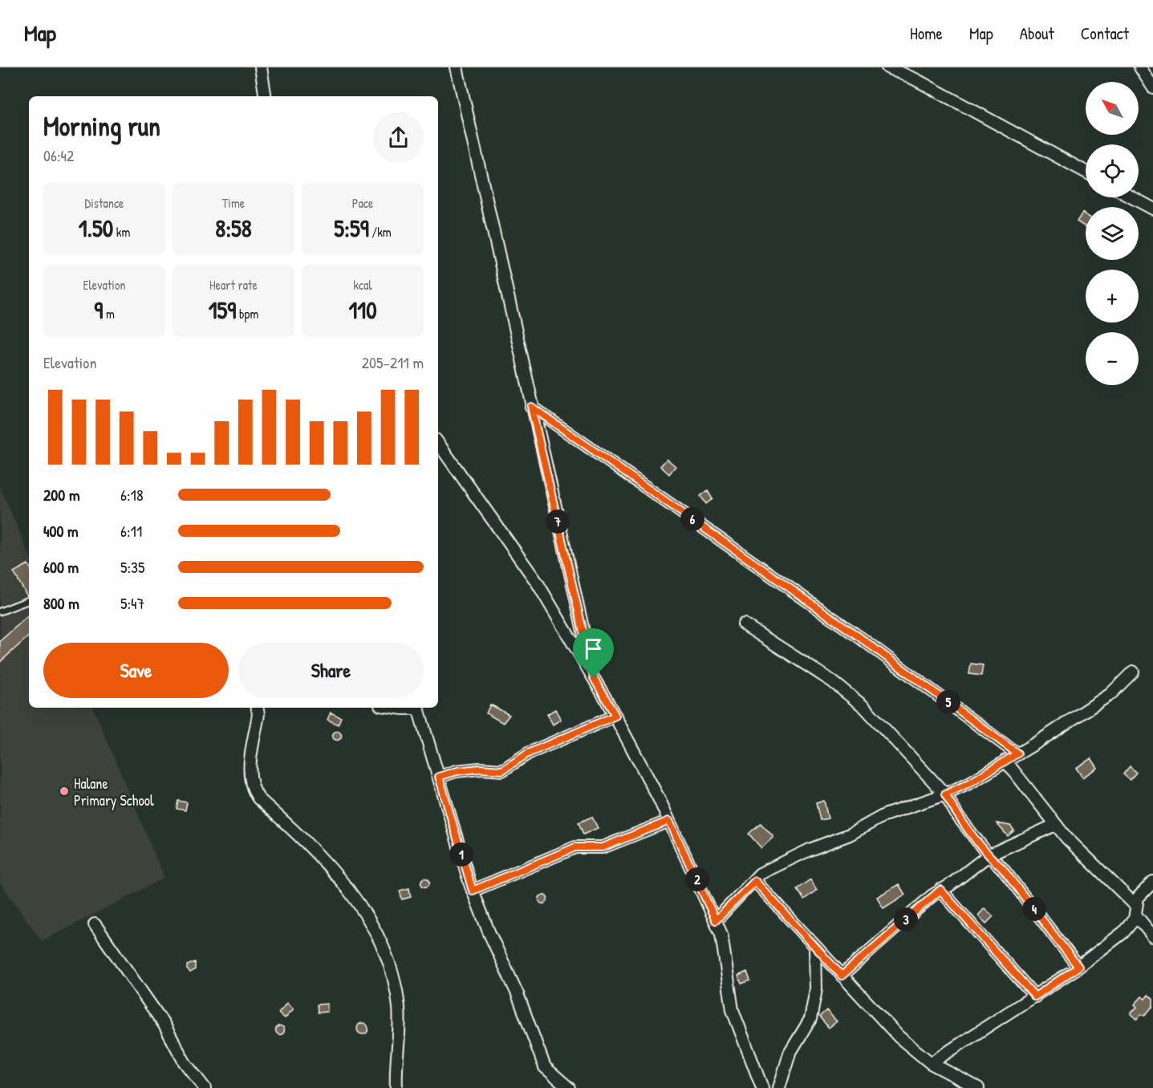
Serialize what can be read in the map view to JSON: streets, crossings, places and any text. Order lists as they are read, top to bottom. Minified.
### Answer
{"places":["Halane Primary School"],"north":"top left","page":{"header":"Map","nav":["Home","Map","About","Contact"],"map_buttons":["+","−"],"heading":["Morning run","06:42"],"stats":[["Distance","1.50 km"],["Time","8:58"],["Pace","5:59 /km"],["Elevation","9 m"],["Heart rate","159 bpm"],["kcal","110"]],"chart":["Elevation","205–211 m"],"list":[{"name":"200 m","note":"6:18"},{"name":"400 m","note":"6:11"},{"name":"600 m","note":"5:35"},{"name":"800 m","note":"5:47"}],"pins":["6","7","5","1","2","4","3"],"buttons":["Save","Share"]}}
